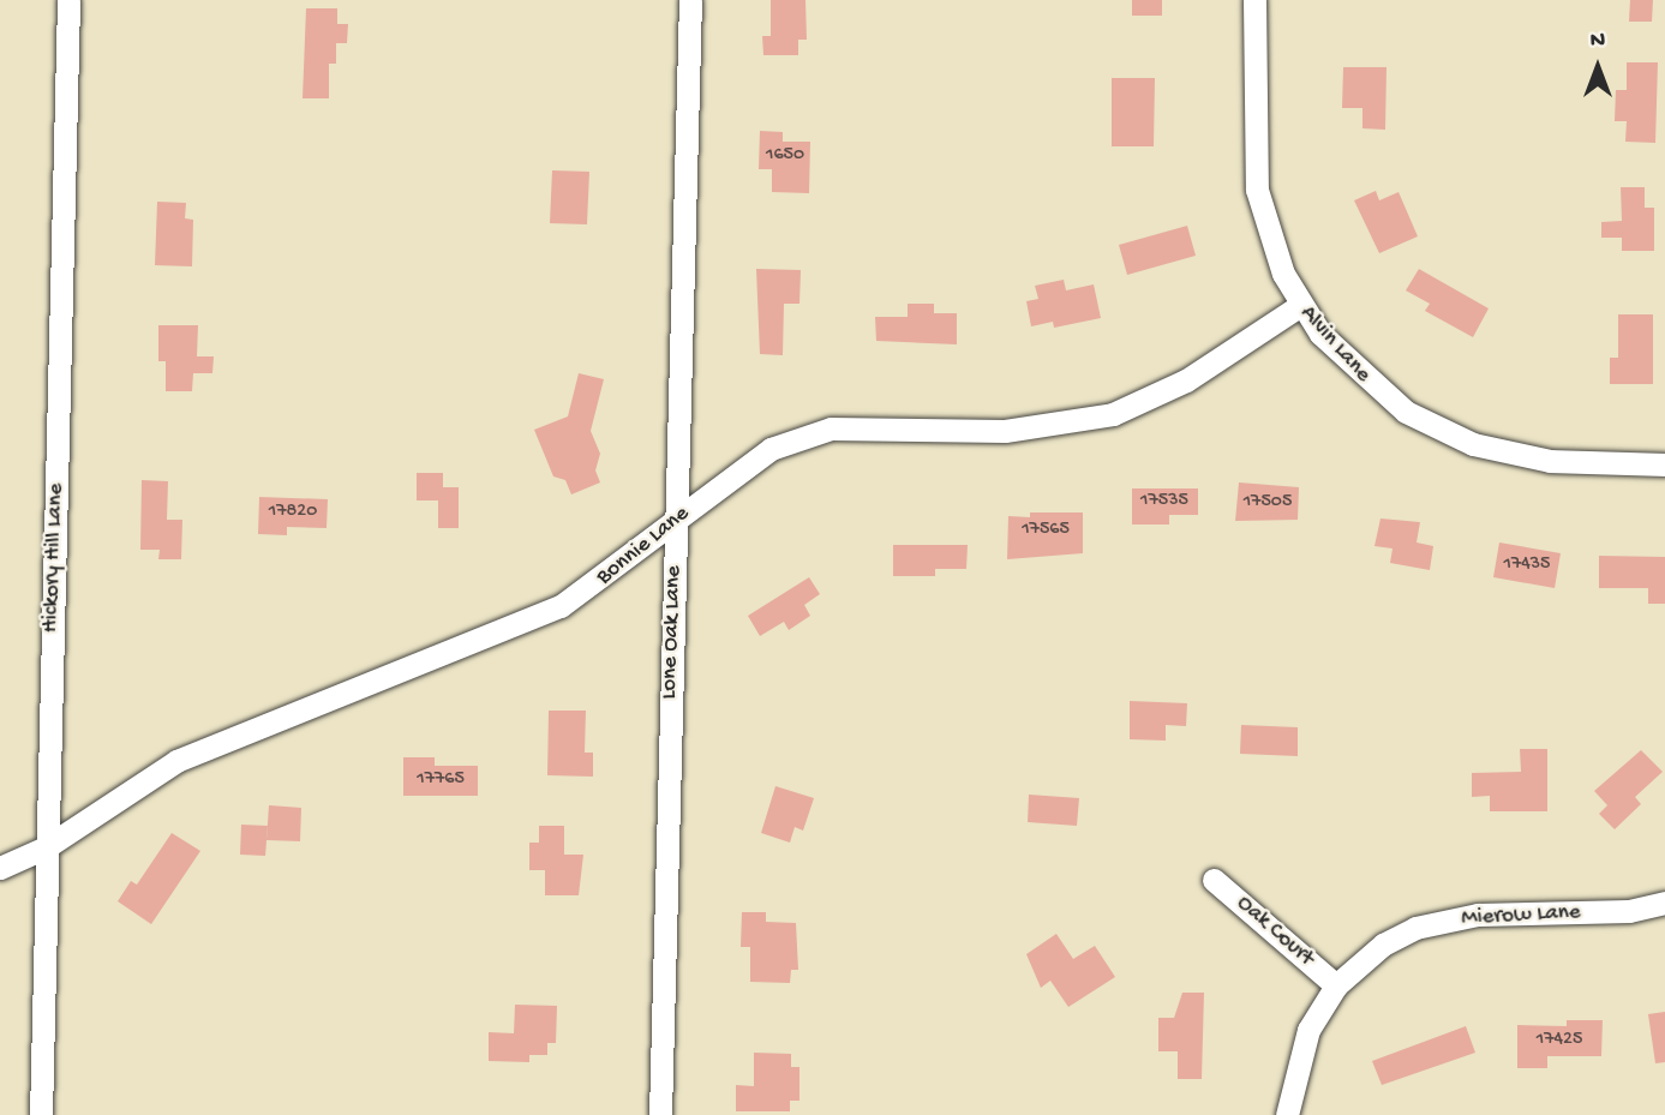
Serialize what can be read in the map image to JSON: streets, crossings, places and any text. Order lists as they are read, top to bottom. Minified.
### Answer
{"streets":{"street":["Alvin Lane","Bonnie Lane","Hickory Hill Lane","Lone Oak Lane","Mierow Lane","Oak Court"]},"crossings":[["Alvin Lane","Bonnie Lane"],["Bonnie Lane","Hickory Hill Lane"],["Bonnie Lane","Lone Oak Lane"],["Mierow Lane","Oak Court"]],"house_numbers":["1650","17535","17505","17820","17565","17435","17765","17425"],"north":"top"}
